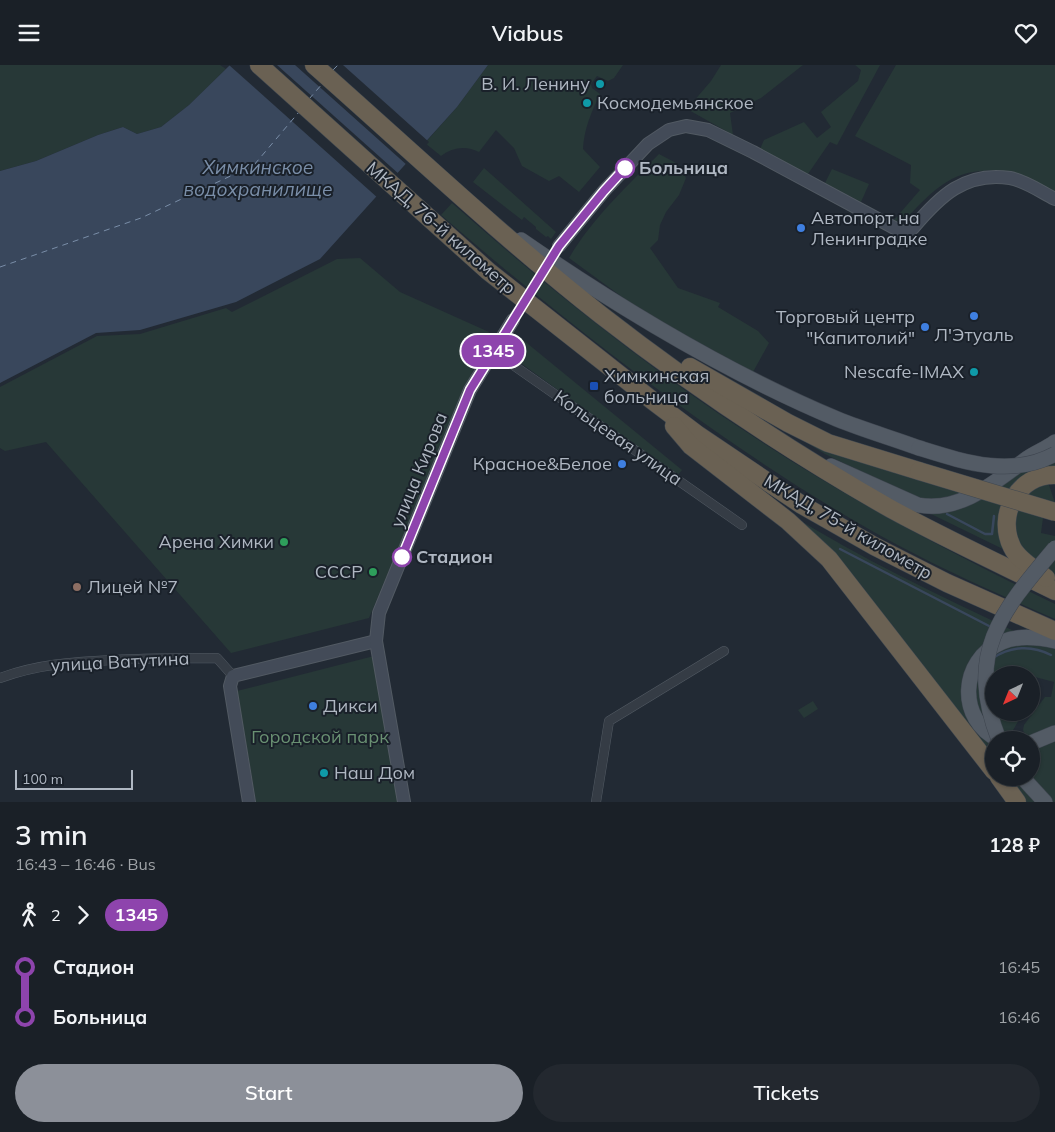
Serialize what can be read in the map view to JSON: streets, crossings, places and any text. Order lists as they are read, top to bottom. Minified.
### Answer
{"streets":{"highway":["МКАД, 76-й километр","МКАД, 75-й километр"],"street":["Кольцевая улица","улица Кирова","улица Ватутина"]},"crossings":[["МКАД, 76-й километр","МКАД, 75-й километр"],["Кольцевая улица","улица Кирова"]],"water":["Химкинское водохранилище"],"parks":["Городской парк"],"places":{"other":["В. И. Ленину","Космодемьянское","Больница","Автопорт на Ленинградке","Л'Этуаль","Торговый центр \"Капитолий\"","Nescafe-IMAX","Красное&Белое","Арена Химки","Стадион","СССР","Лицей №7","Дикси","Наш Дом"],"transit":["Химкинская больница"]},"lines":["bus line 1345"],"scale_bar":"100 m","north":"bottom left","page":{"header":"Viabus","on_map":"1345","scale":"100 m","heading":["3 min","16:43 – 16:46 · Bus","128 ₽"],"legs":["2","1345"],"list":[{"name":"Стадион","value":"16:45"},{"name":"Больница","value":"16:46"}],"buttons":["Start","Tickets"]}}
